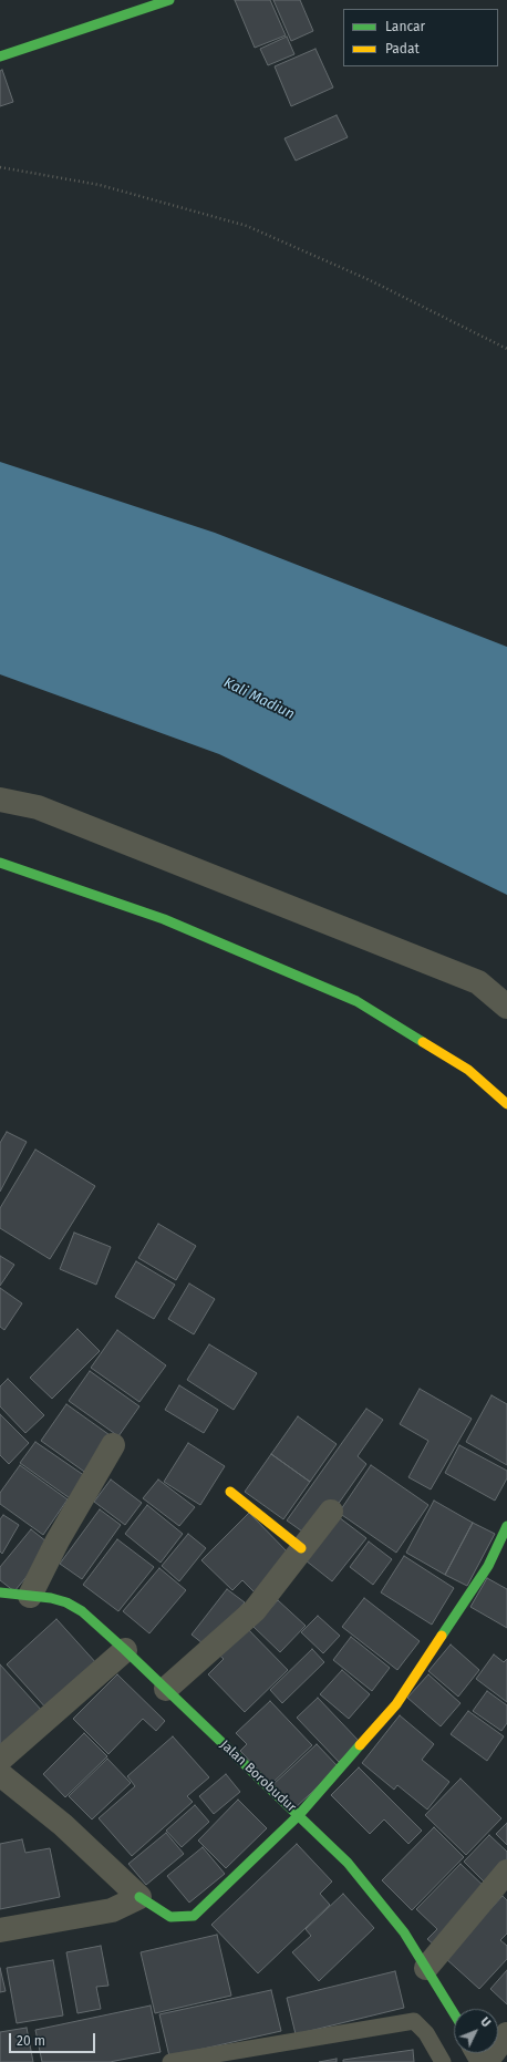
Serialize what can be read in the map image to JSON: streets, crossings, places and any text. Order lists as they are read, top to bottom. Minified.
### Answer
{"streets":{"street":["Jalan Borobudur"]},"water":["Kali Madiun"],"legend":["Lancar","Padat"],"scale_bar":"20 m","north":"top right"}
